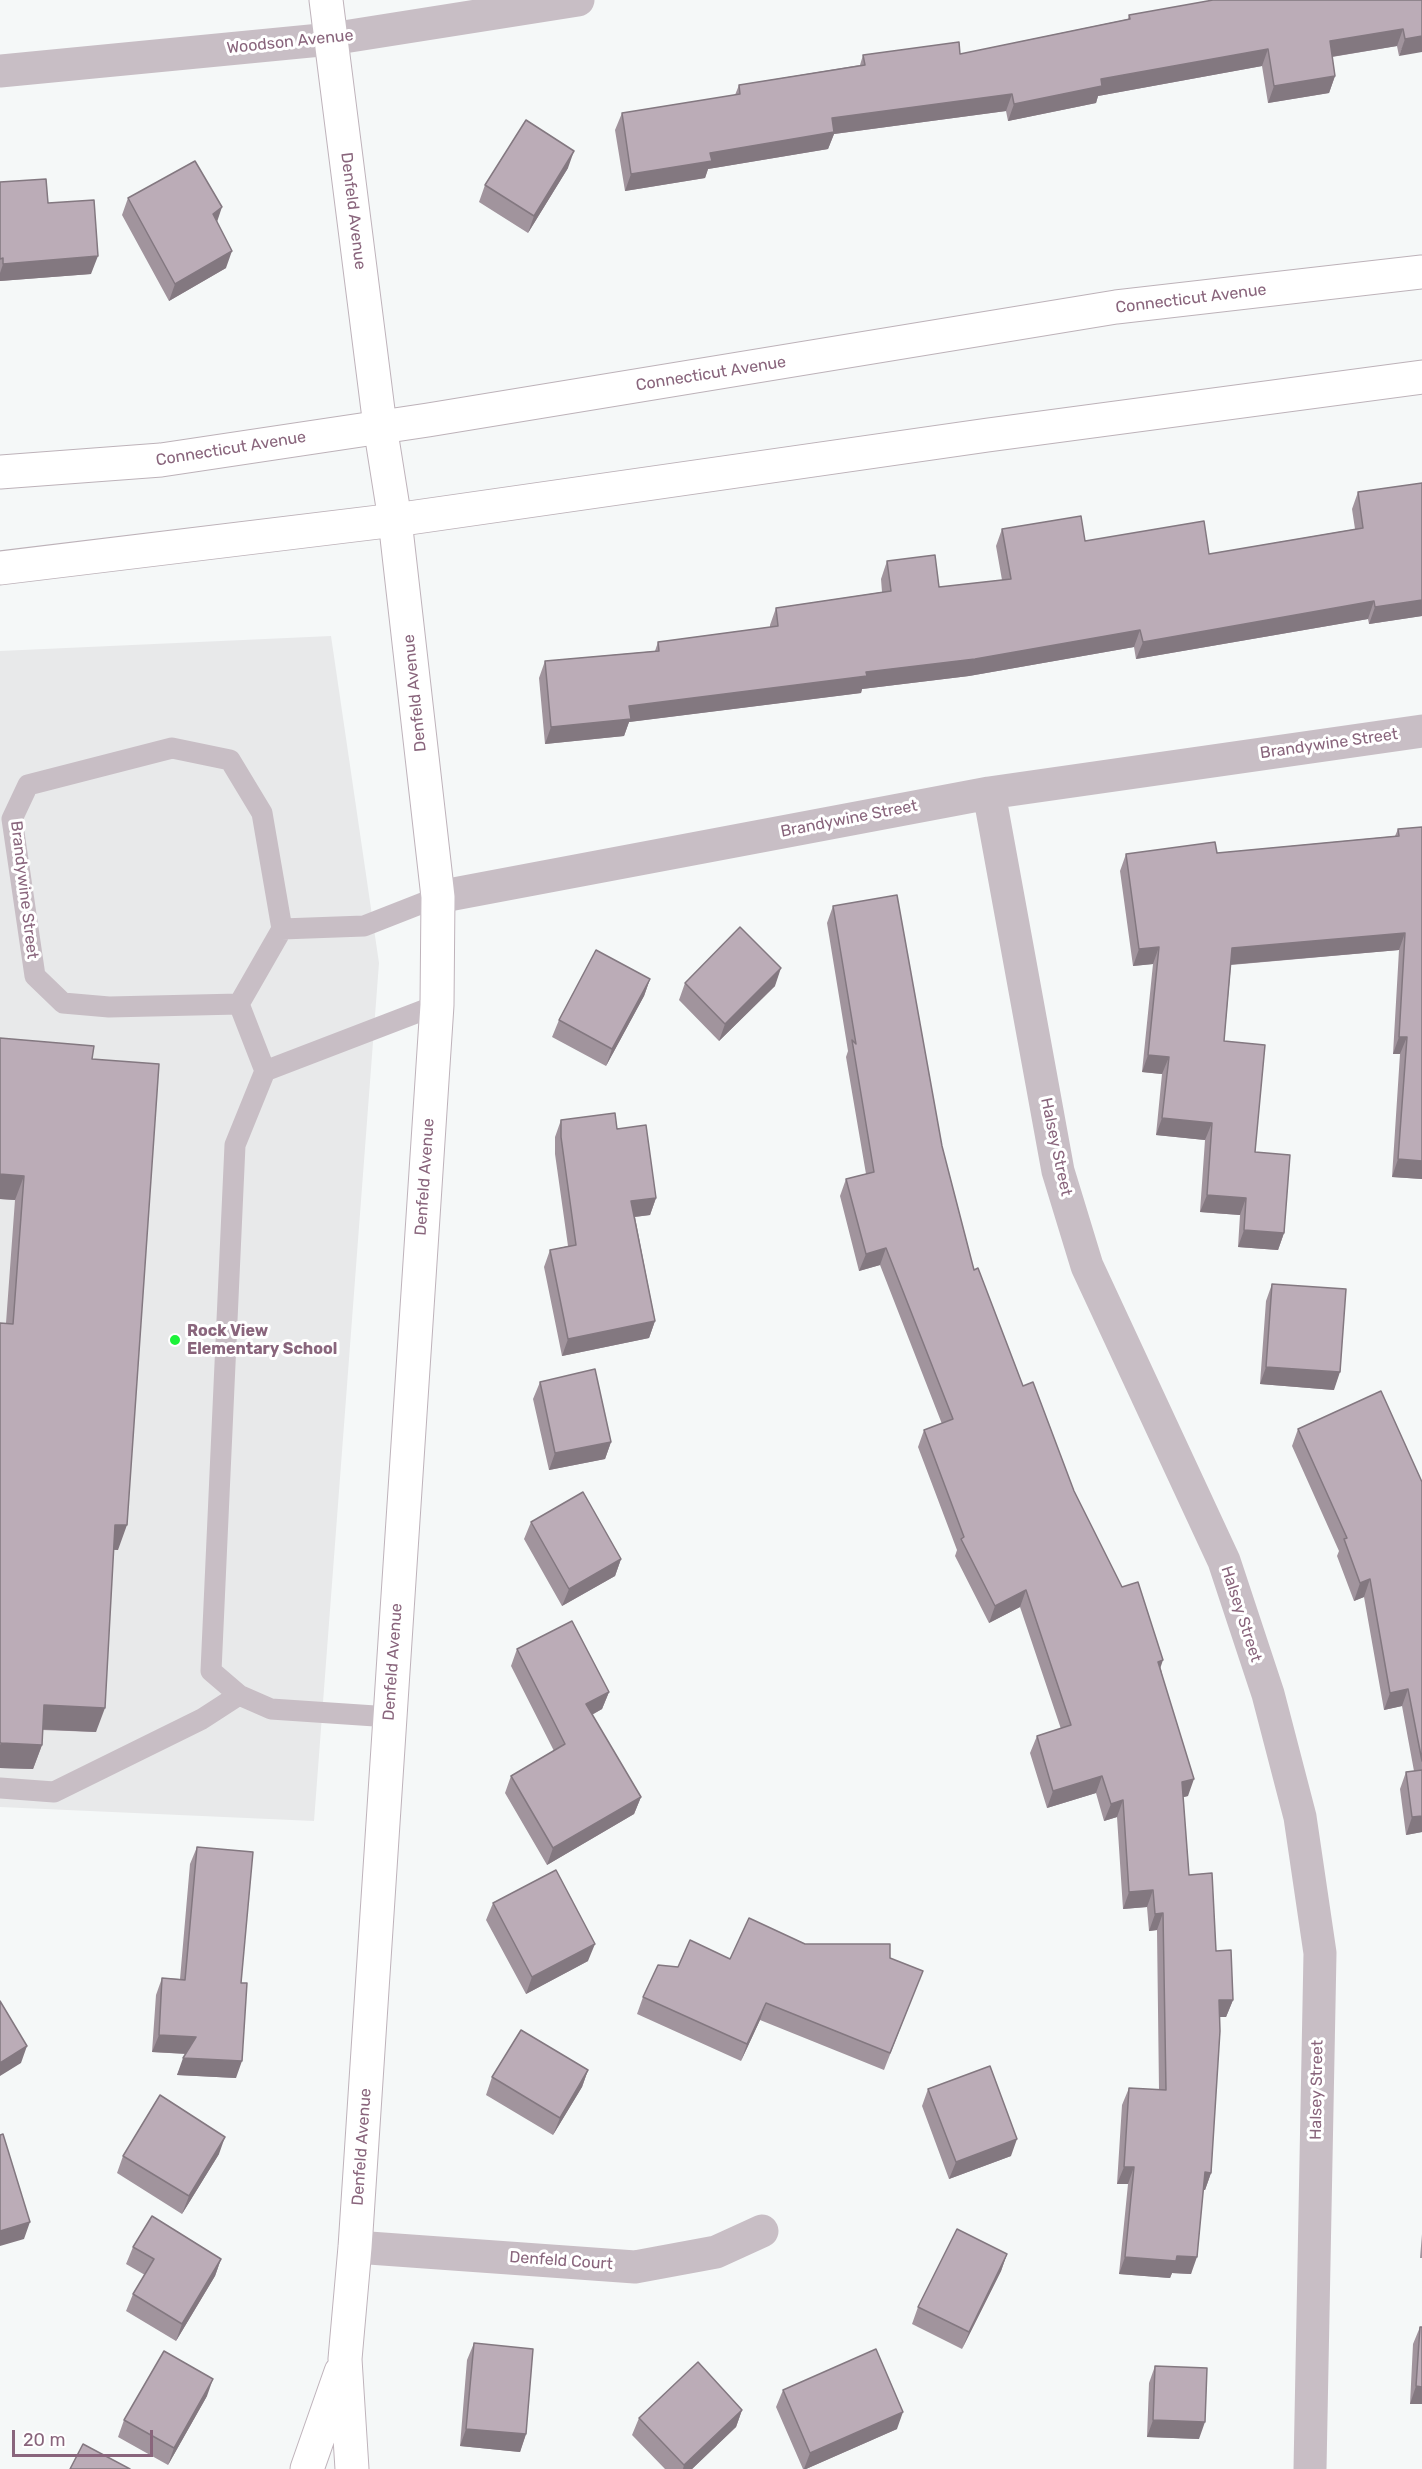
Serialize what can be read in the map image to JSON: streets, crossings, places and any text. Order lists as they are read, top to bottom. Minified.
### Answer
{"streets":{"main road":["Denfeld Avenue","Connecticut Avenue"],"street":["Woodson Avenue","Brandywine Street","Halsey Street","Denfeld Court"]},"crossings":[["Woodson Avenue","Denfeld Avenue"],["Denfeld Avenue","Connecticut Avenue"],["Denfeld Avenue","Brandywine Street"],["Denfeld Avenue","Denfeld Court"],["Brandywine Street","Halsey Street"]],"places":["Rock View Elementary School"],"scale_bar":"20 m"}
